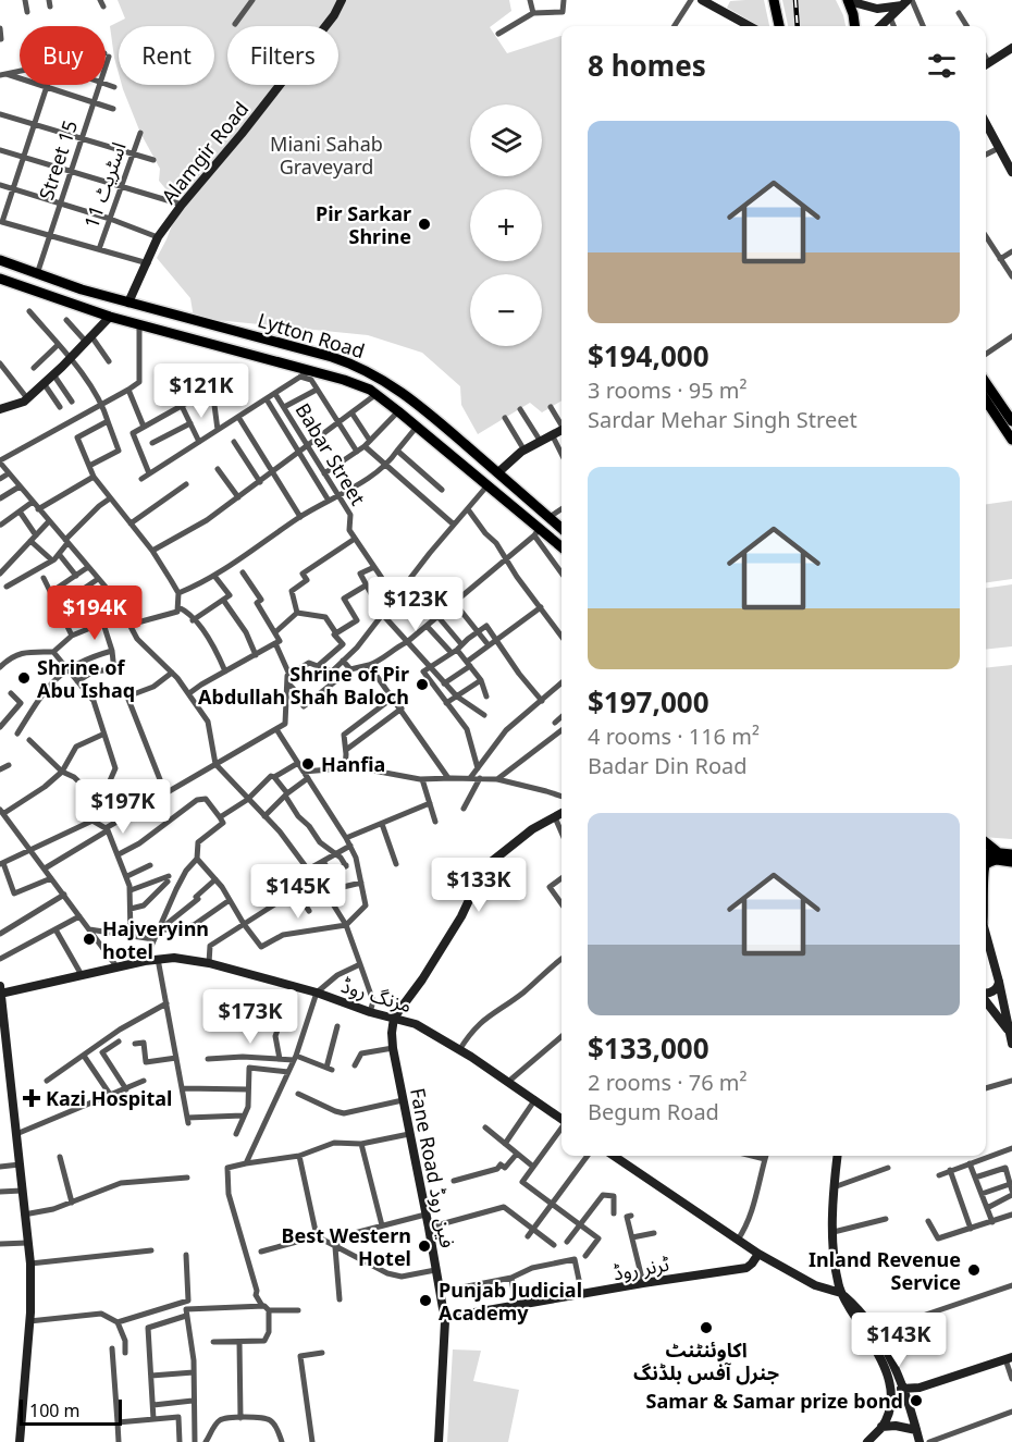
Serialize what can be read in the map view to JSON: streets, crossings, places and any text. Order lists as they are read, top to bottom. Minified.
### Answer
{"streets":{"main road":["Alamgir Road","Lytton Road","مزنگ روڈ","Fane Road فین روڈ","ٹرنر روڈ"],"street":["Street 15","اسٹریٹ 11","Babar Street"]},"crossings":[["Alamgir Road","Lytton Road"],["Street 15","Lytton Road"],["مزنگ روڈ","Fane Road فین روڈ"],["Fane Road فین روڈ","ٹرنر روڈ"]],"parks":["Miani Sahab Graveyard"],"places":{"other":["Pir Sarkar Shrine","Shrine of Abu Ishaq","Shrine of Pir Abdullah Shah Baloch","Hanfia","Hajveryinn hotel","Best Western Hotel","Inland Revenue Service","Punjab Judicial Academy","اکاوئنٹنٹ جنرل آفس بلڈنگ","Samar & Samar prize bond"],"health":["Kazi Hospital"]},"scale_bar":"100 m","page":{"chip":["Buy","Rent","Filters"],"heading":"8 homes","map_buttons":["+","−"],"list":[{"name":"$194,000","note":"3 rooms · 95 m² · Sardar Mehar Singh Street"},{"name":"$197,000","note":"4 rooms · 116 m² · Badar Din Road"},{"name":"$133,000","note":"2 rooms · 76 m² · Begum Road"}],"price":["$121K","$123K","$194K","$197K","$133K","$145K","$173K","$143K"],"scale":"100 m"}}
